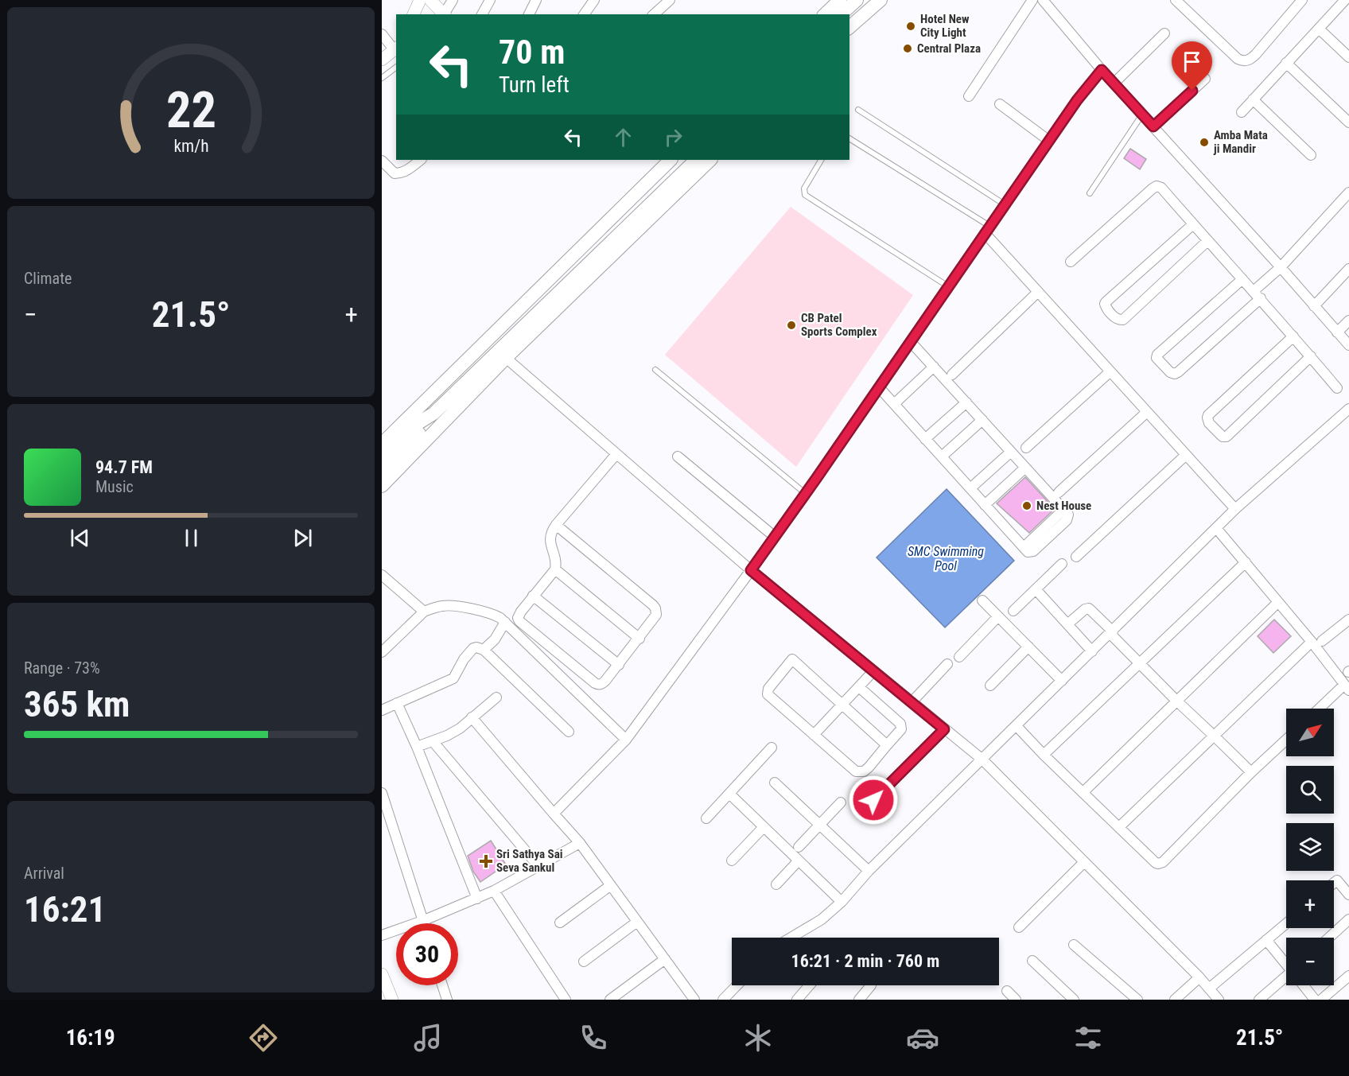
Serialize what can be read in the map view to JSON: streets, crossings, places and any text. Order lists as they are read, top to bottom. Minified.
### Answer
{"water":["SMC Swimming Pool"],"places":{"other":["Hotel New City Light","Central Plaza","Amba Mata ji Mandir","CB Patel Sports Complex","Nest House"],"health":["Sri Sathya Sai Seva Sankul"]},"north":"top right","page":{"turn":["70 m","Turn left"],"tile":["Climate",["Range · 73%","365 km"],["Arrival","16:21"]],"heat":["−","21.5°","+"],"song":["94.7 FM","Music"],"map_buttons":["+","−"],"limit":"30","trip":"16:21 · 2 min · 760 m","tabs":["16:19","21.5°"],"gauge":["22","km/h"]}}
